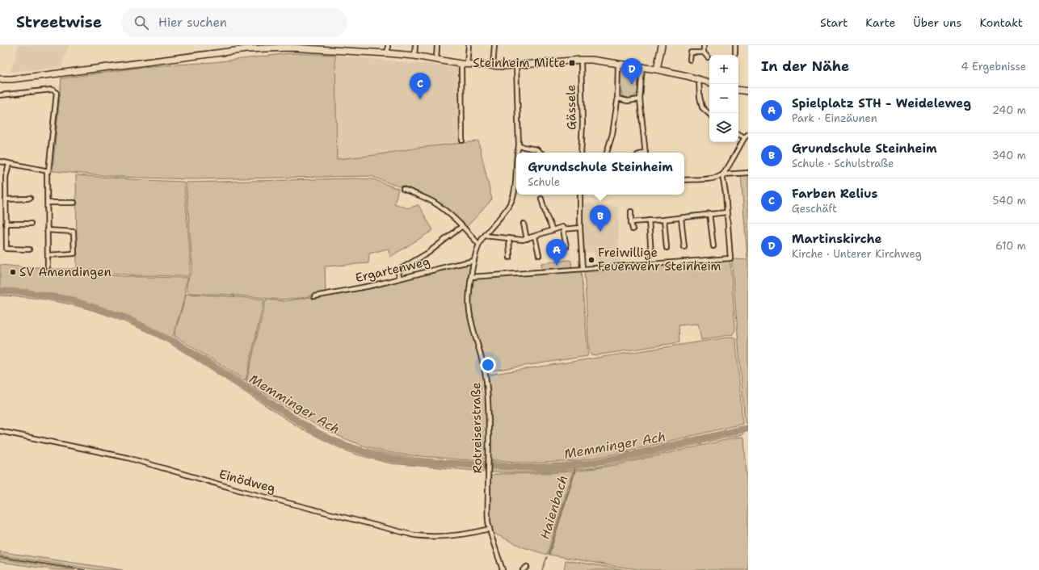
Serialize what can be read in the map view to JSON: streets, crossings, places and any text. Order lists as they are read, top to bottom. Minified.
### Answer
{"streets":{"street":["Gässele","Ergartenweg","Rotreiserstraße","Einödweg"]},"crossings":[["Ergartenweg","Rotreiserstraße"],["Rotreiserstraße","Einödweg"]],"water":["Memminger Ach","Haienbach"],"places":{"transit":["Steinheim Mitte"],"other":["Freiwillige Feuerwehr Steinheim","SV Amendingen"]},"page":{"header":"Streetwise","search":"Hier suchen","nav":["Start","Karte","Über uns","Kontakt"],"heading":["In der Nähe","4 Ergebnisse"],"map_buttons":["+","−"],"pins":["D","C","B","A"],"list":[{"mark":"A","name":"Spielplatz STH - Weideleweg","note":"Park · Einzäunen","value":"240 m"},{"mark":"B","name":"Grundschule Steinheim","note":"Schule · Schulstraße","value":"340 m"},{"mark":"C","name":"Farben Relius","note":"Geschäft","value":"540 m"},{"mark":"D","name":"Martinskirche","note":"Kirche · Unterer Kirchweg","value":"610 m"}],"popup":["Grundschule Steinheim","Schule"]}}
